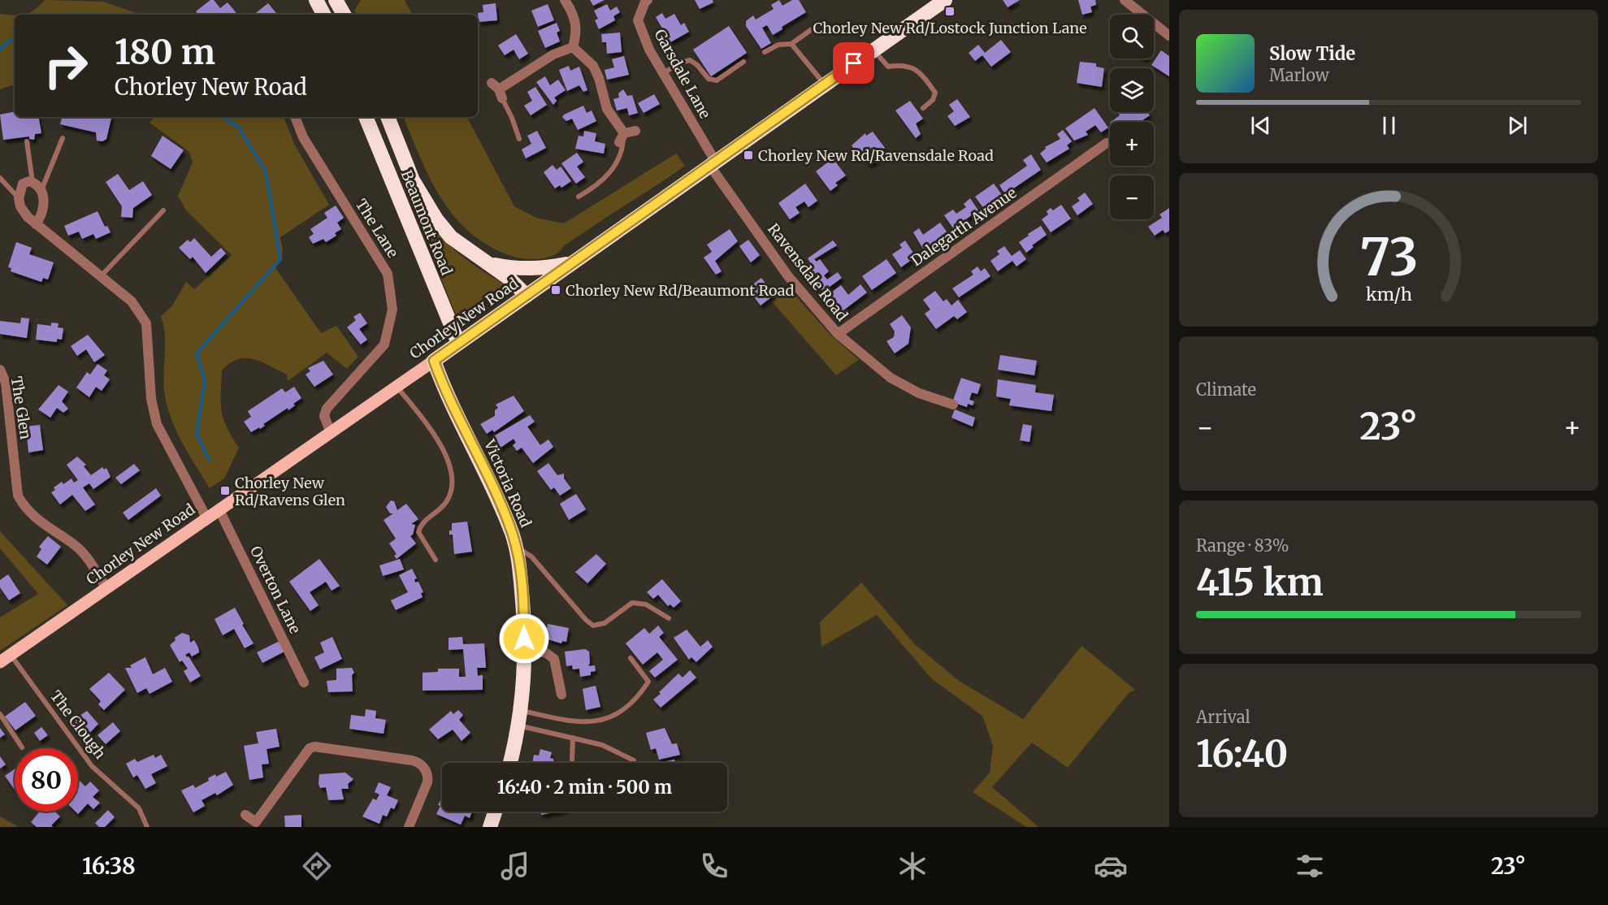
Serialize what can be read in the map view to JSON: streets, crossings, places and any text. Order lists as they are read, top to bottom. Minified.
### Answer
{"streets":{"highway":["Beaumont Road","Chorley New Road","Victoria Road"],"street":["Garsdale Lane","Dalegarth Avenue","The Lane","Ravensdale Road","The Glen","Overton Lane"],"lane":["The Clough"]},"crossings":[["Garsdale Lane","Ravensdale Road"],["Garsdale Lane","Chorley New Road"],["Beaumont Road","Chorley New Road"],["Dalegarth Avenue","Ravensdale Road"],["The Lane","Chorley New Road"],["Ravensdale Road","Chorley New Road"],["Chorley New Road","The Glen"],["Chorley New Road","Victoria Road"],["Chorley New Road","Overton Lane"],["Chorley New Road","The Clough"]],"places":{"transit":["Chorley New Rd/Lostock Junction Lane","Chorley New Rd/Ravensdale Road","Chorley New Rd/Beaumont Road","Chorley New Rd/Ravens Glen"]},"page":{"map_buttons":["+","−"],"turn":["180 m","Chorley New Road"],"song":["Slow Tide","Marlow"],"tile":["Climate",["Range · 83%","415 km"],["Arrival","16:40"]],"heat":["−","23°","+"],"limit":"80","trip":"16:40 · 2 min · 500 m","tabs":["16:38","23°"],"gauge":["73","km/h"]}}
